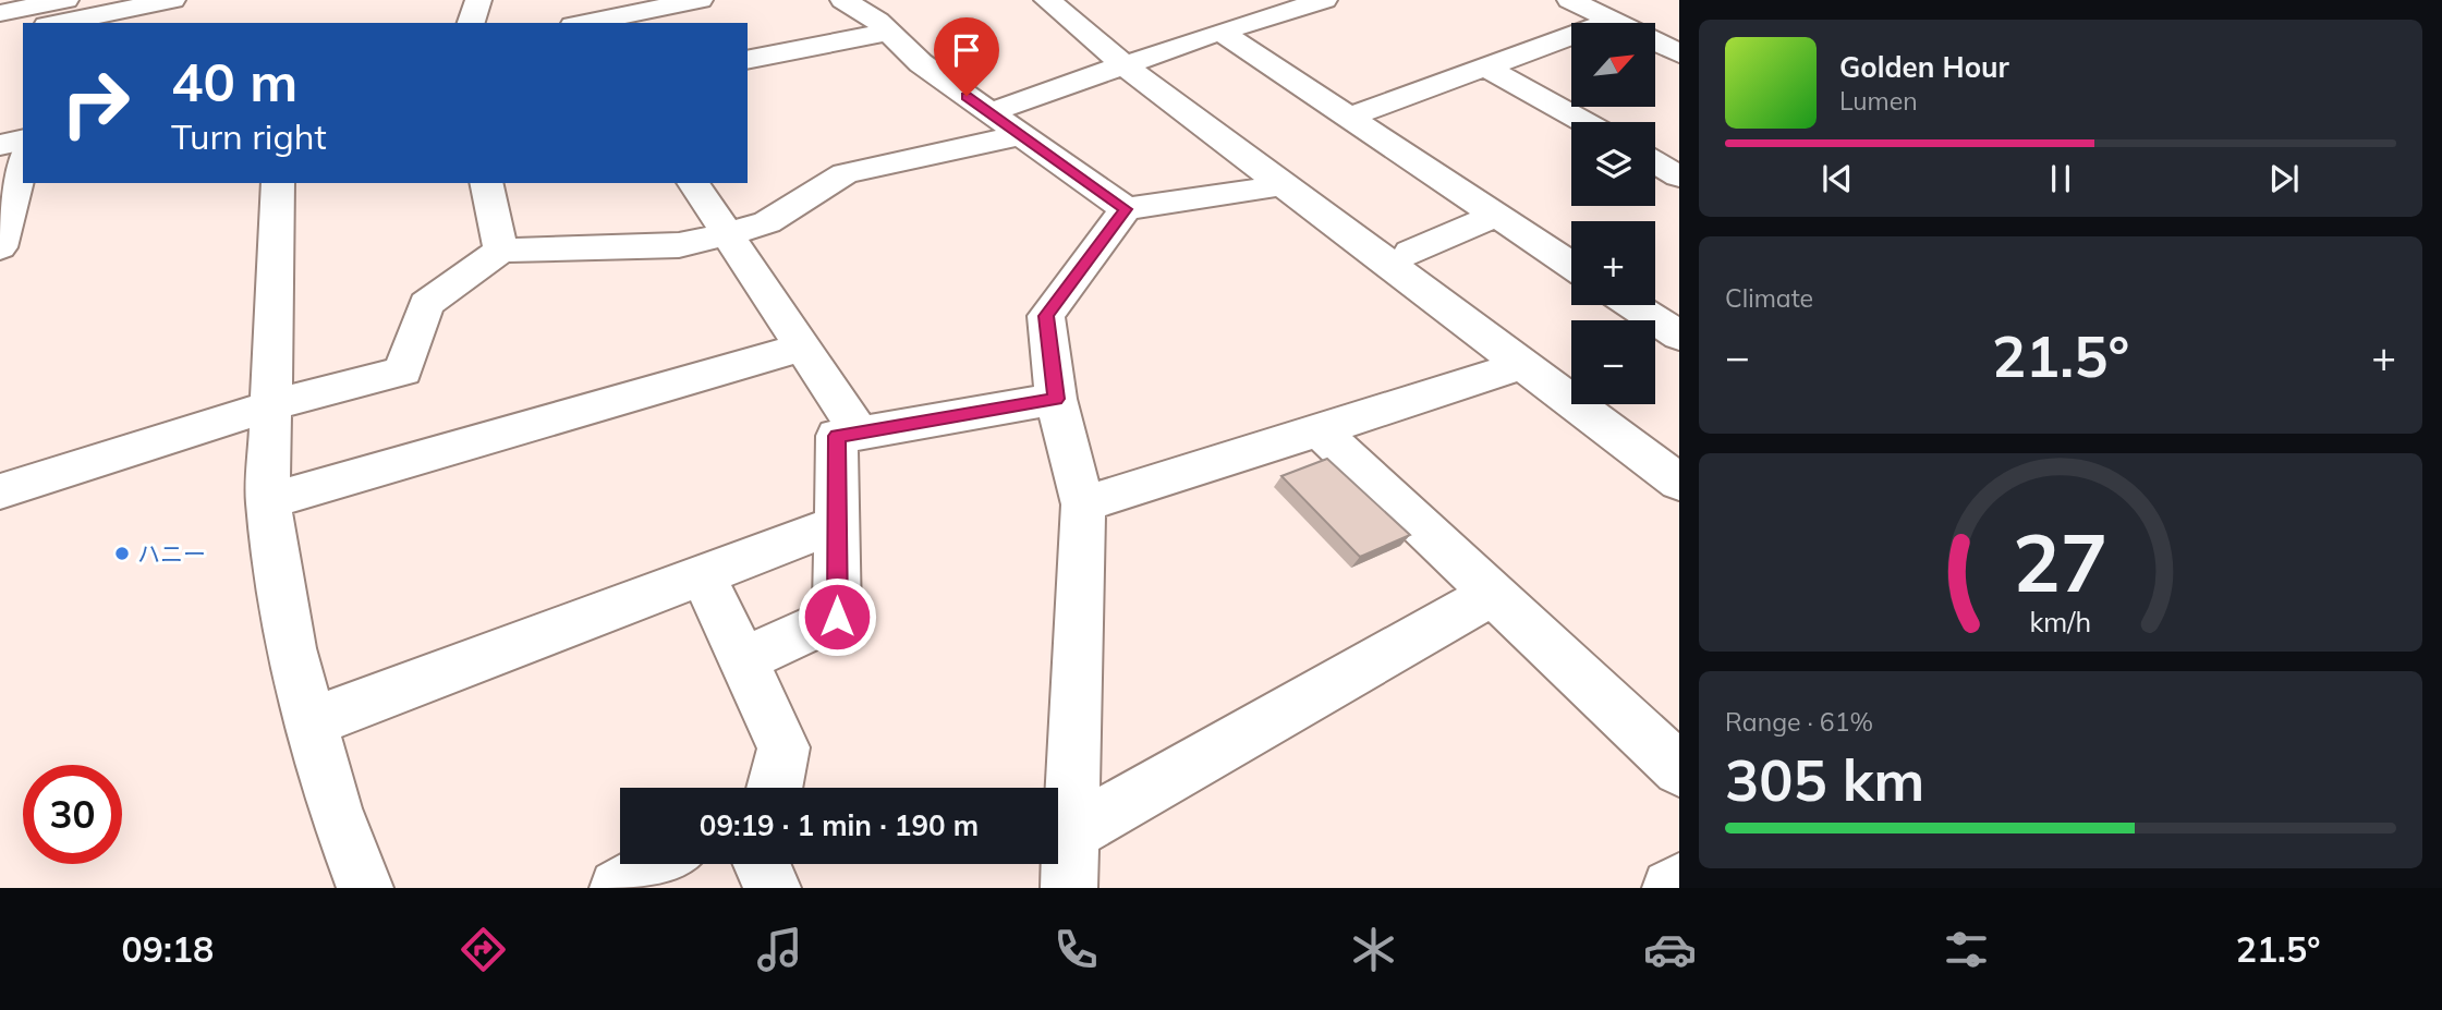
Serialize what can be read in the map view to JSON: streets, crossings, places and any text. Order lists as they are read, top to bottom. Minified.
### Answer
{"places":["ハニー"],"north":"top right","page":{"map_buttons":["+","−"],"turn":["40 m","Turn right"],"song":["Golden Hour","Lumen"],"tile":["Climate",["Range · 61%","305 km"]],"heat":["−","21.5°","+"],"limit":"30","trip":"09:19 · 1 min · 190 m","tabs":["09:18","21.5°"],"gauge":["27","km/h"]}}
